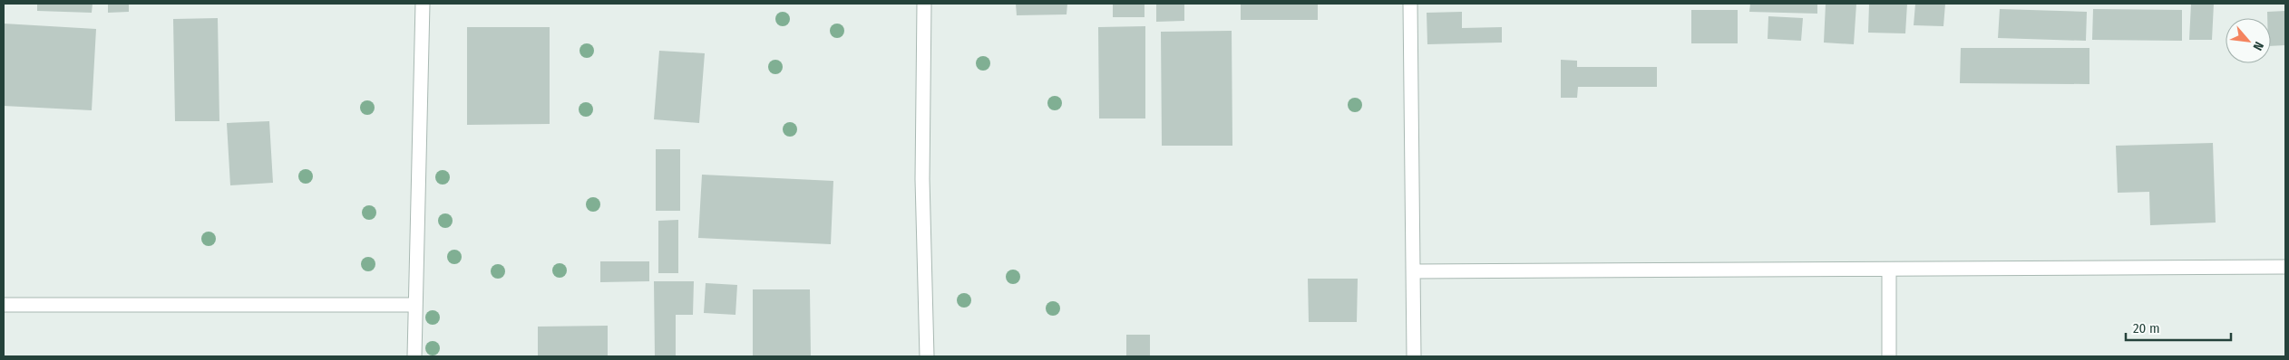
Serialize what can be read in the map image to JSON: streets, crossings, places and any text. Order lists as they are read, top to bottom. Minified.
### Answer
{"scale_bar":"20 m","north":"bottom right"}
